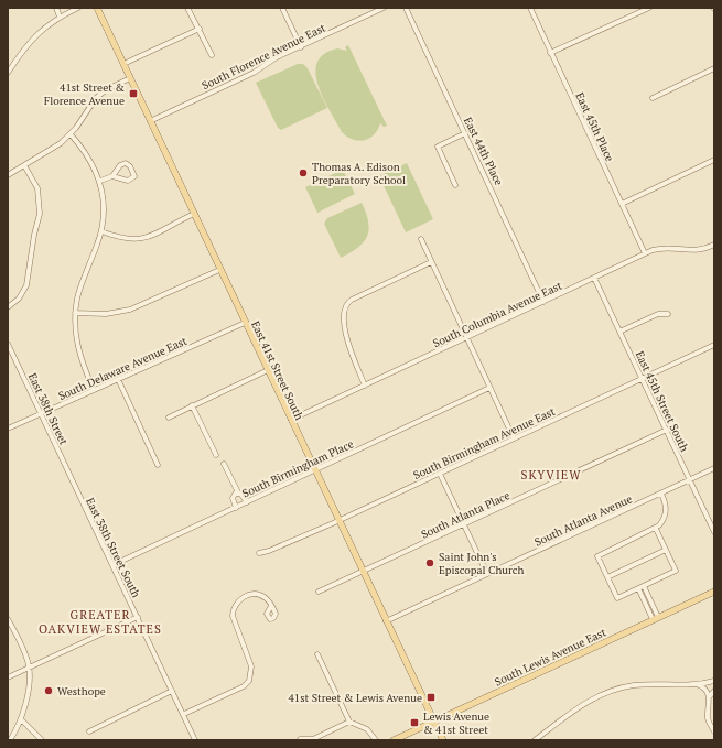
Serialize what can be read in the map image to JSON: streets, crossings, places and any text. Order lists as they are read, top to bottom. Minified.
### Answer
{"streets":{"main road":["East 41st Street South","South Lewis Avenue East"],"street":["South Florence Avenue East","East 45th Place","East 44th Place","South Columbia Avenue East","South Delaware Avenue East","East 45th Street South","East 38th Street","South Birmingham Avenue East","South Birmingham Place","South Atlanta Place","South Atlanta Avenue","East 38th Street South"]},"crossings":[["South Florence Avenue East","East 41st Street South"],["East 45th Place","South Columbia Avenue East"],["East 44th Place","South Columbia Avenue East"],["South Columbia Avenue East","East 41st Street South"],["South Columbia Avenue East","East 45th Street South"],["South Delaware Avenue East","East 41st Street South"],["South Delaware Avenue East","East 38th Street"],["East 41st Street South","South Birmingham Avenue East"],["East 41st Street South","South Birmingham Place"],["East 41st Street South","South Atlanta Place"],["East 41st Street South","South Atlanta Avenue"],["East 41st Street South","South Lewis Avenue East"],["East 45th Street South","South Birmingham Avenue East"],["East 45th Street South","South Atlanta Place"],["East 45th Street South","South Atlanta Avenue"],["East 38th Street","East 38th Street South"],["South Birmingham Place","East 38th Street South"]],"districts":["SKYVIEW","GREATER OAKVIEW ESTATES"],"places":{"transit":["41st Street & Florence Avenue","41st Street & Lewis Avenue","Lewis Avenue & 41st Street"],"other":["Thomas A. Edison Preparatory School","Saint John's Episcopal Church","Westhope"]}}
